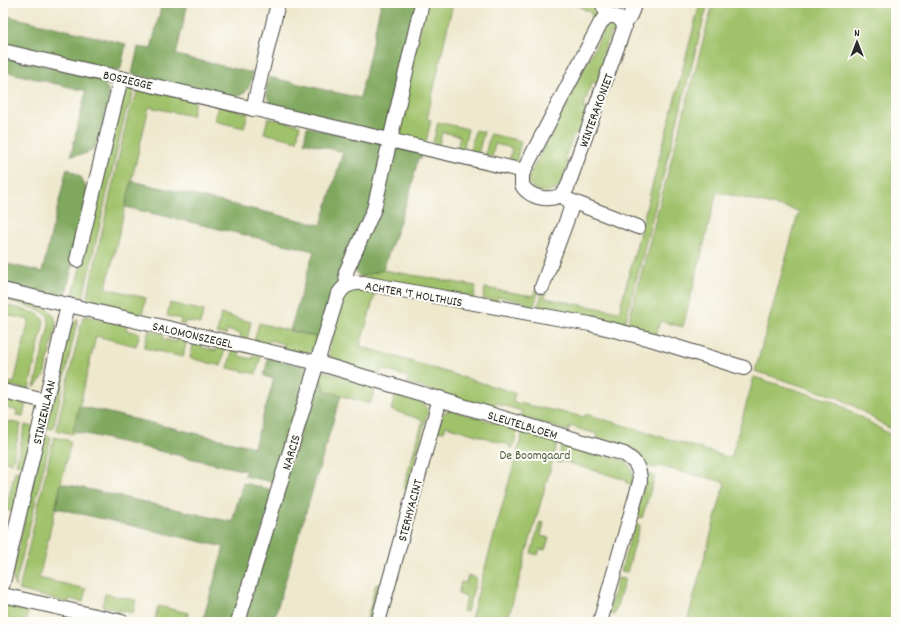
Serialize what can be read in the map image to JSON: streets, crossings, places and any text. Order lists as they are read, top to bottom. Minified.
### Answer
{"streets":{"street":["BOSZEGGE","WINTERAKONIET","ACHTER 'T HOLTHUIS","SALOMONSZEGEL","STINZENLAAN","SLEUTELBLOEM","NARCIS","STERHYACINT"]},"crossings":[["BOSZEGGE","ACHTER 'T HOLTHUIS"],["ACHTER 'T HOLTHUIS","NARCIS"],["SALOMONSZEGEL","STINZENLAAN"],["SALOMONSZEGEL","SLEUTELBLOEM"],["SALOMONSZEGEL","NARCIS"],["SLEUTELBLOEM","NARCIS"],["SLEUTELBLOEM","STERHYACINT"]],"parks":["De Boomgaard"],"north":"top"}
